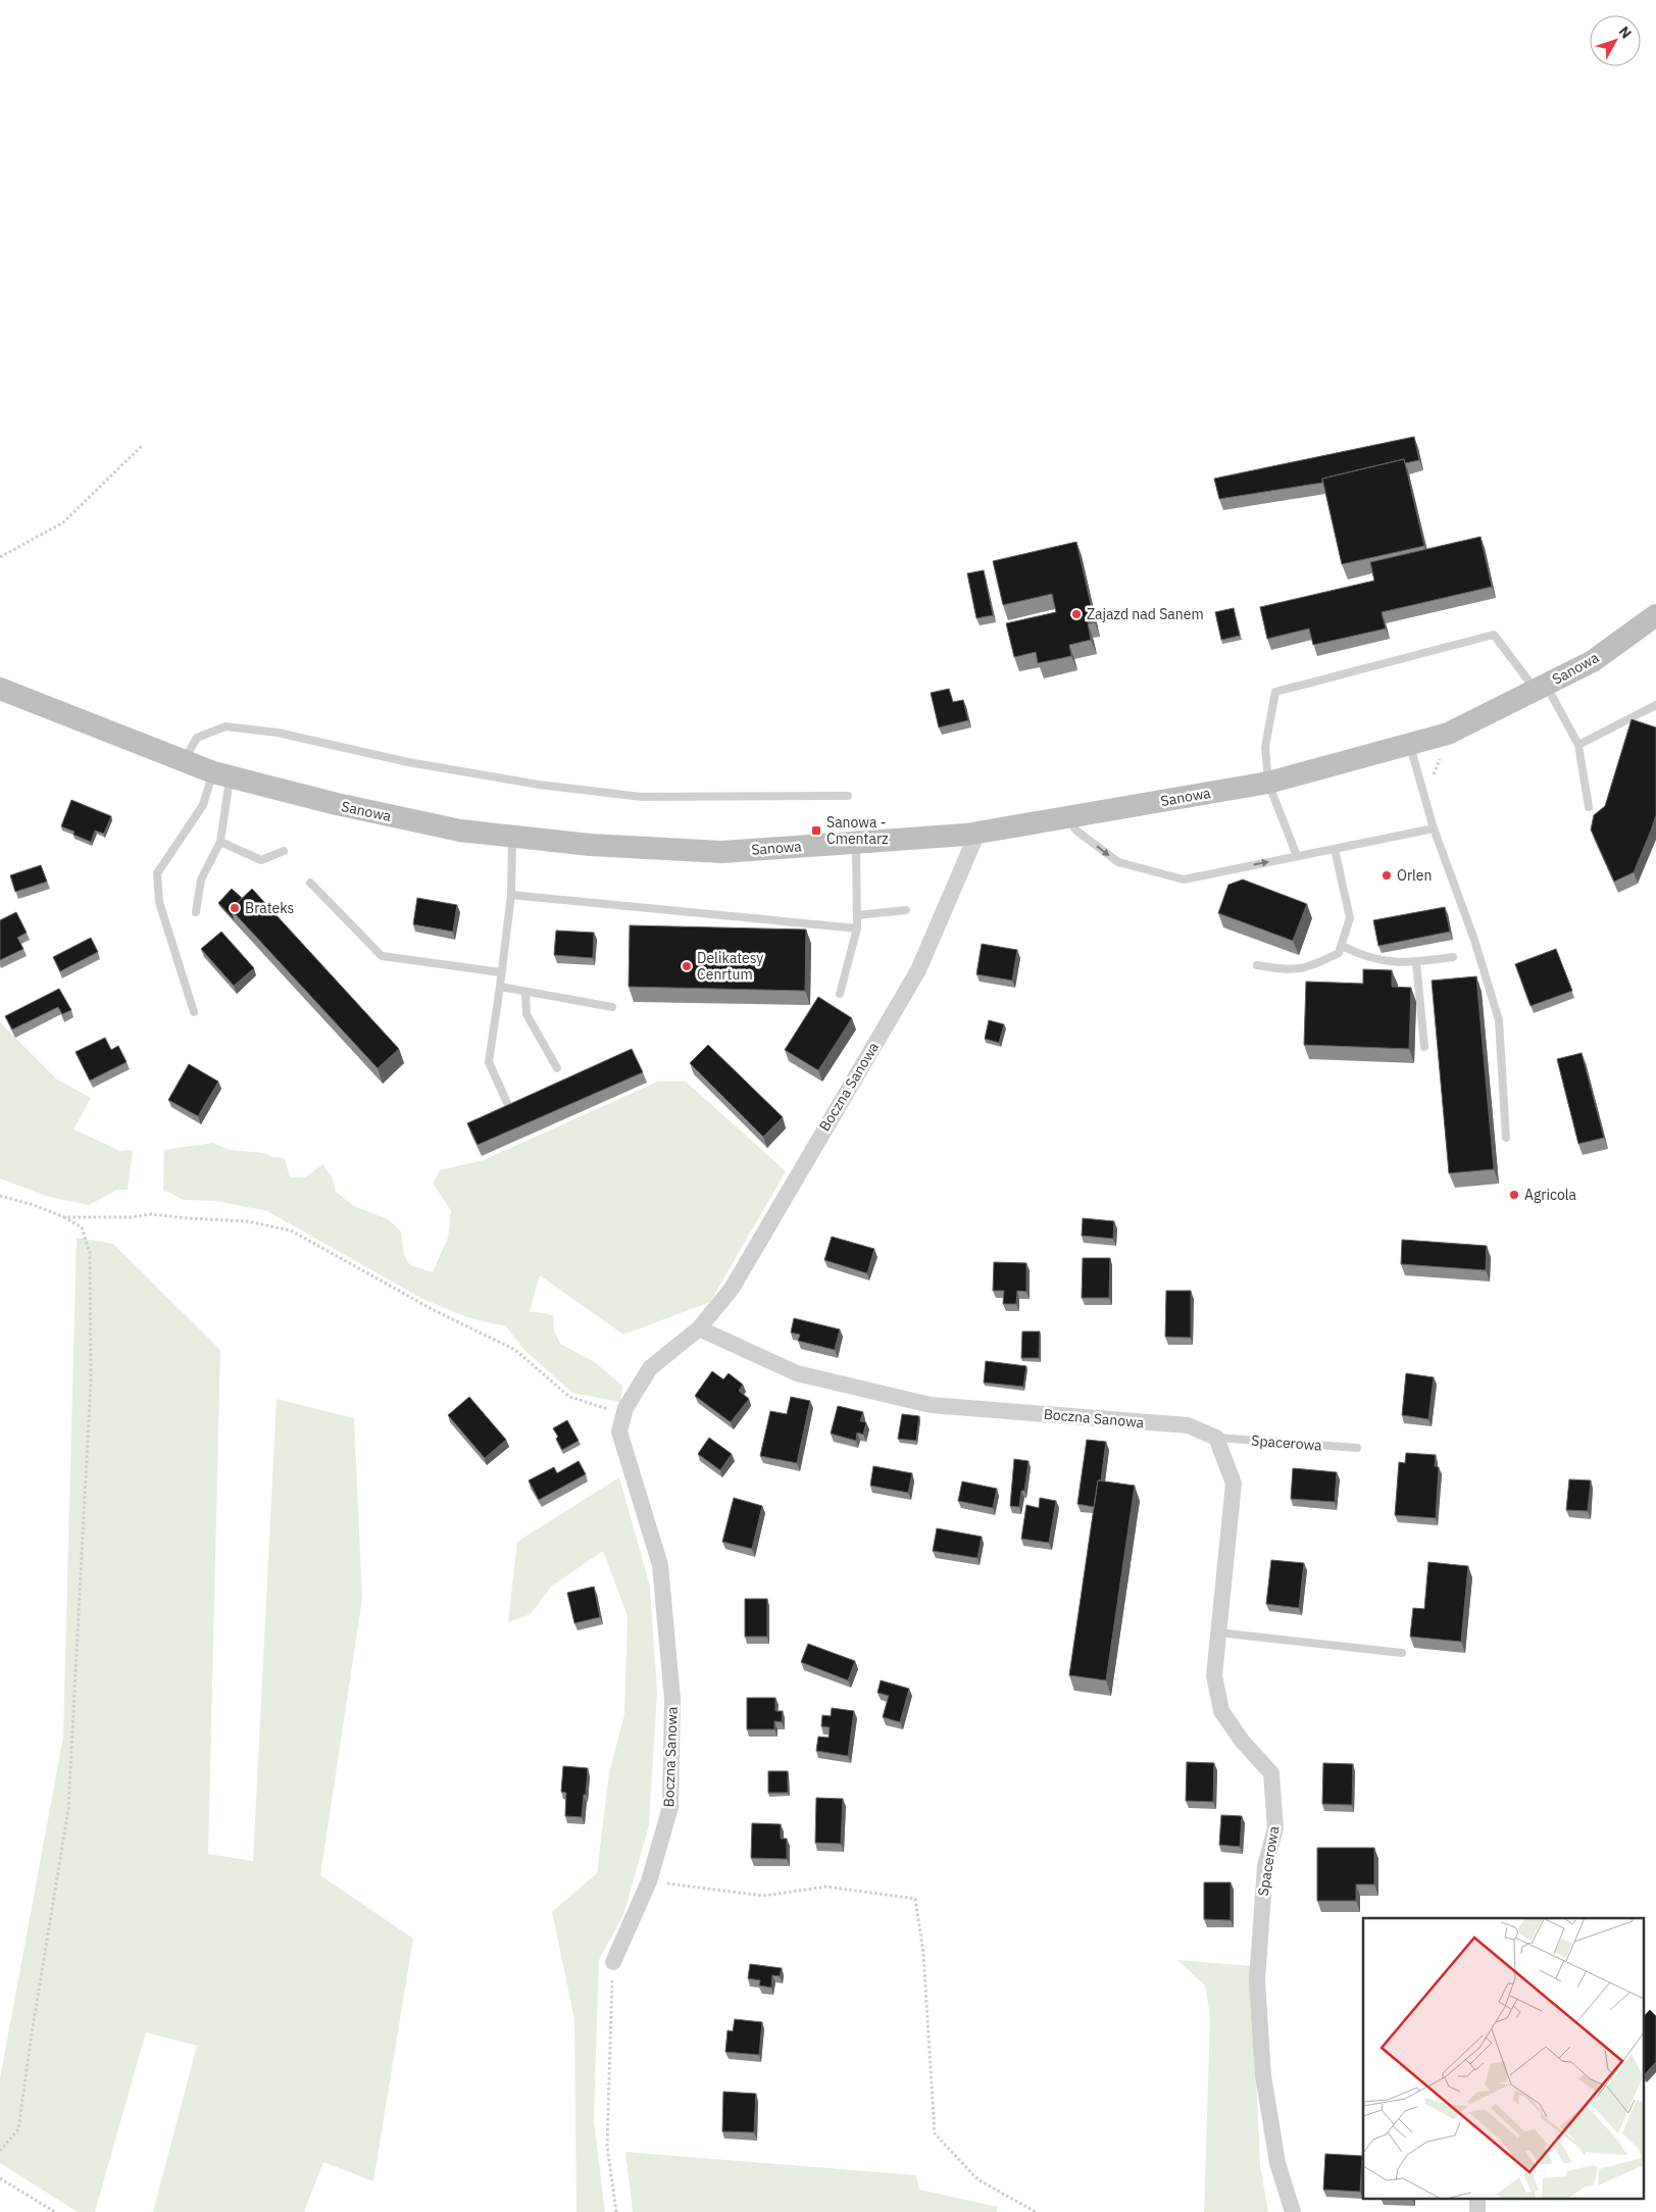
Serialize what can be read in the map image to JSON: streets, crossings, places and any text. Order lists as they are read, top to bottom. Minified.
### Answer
{"streets":{"main road":["Sanowa"],"street":["Boczna Sanowa","Spacerowa"]},"crossings":[["Sanowa","Boczna Sanowa"],["Boczna Sanowa","Spacerowa"]],"places":{"other":["Zajazd nad Sanem","Orlen","Brateks","Delikatesy Cenrtum","Agricola"],"transit":["Sanowa - Cmentarz"]},"north":"top right"}
